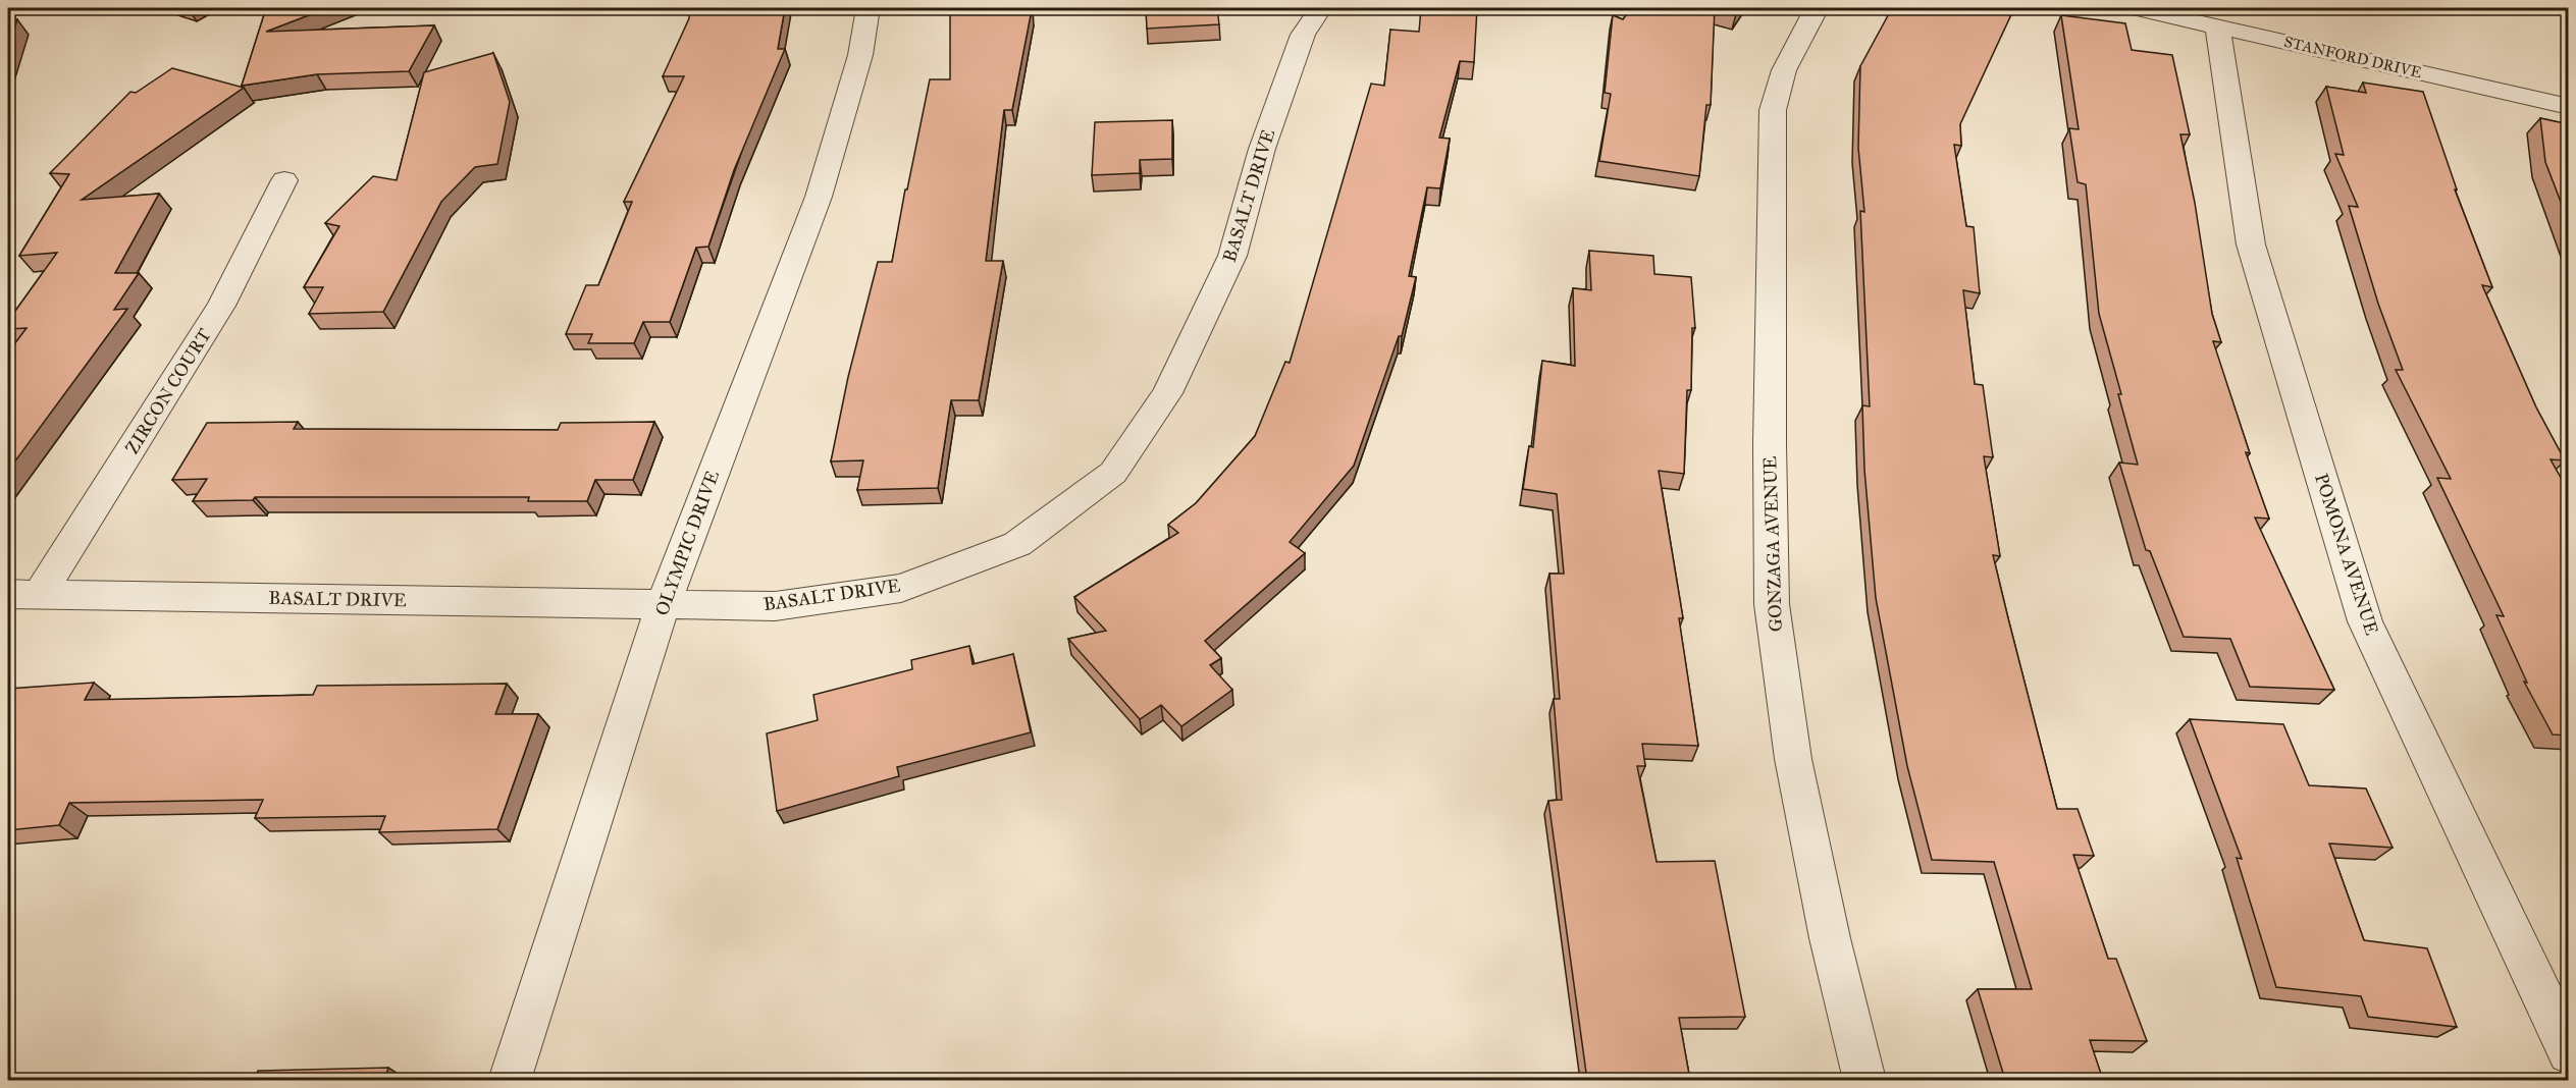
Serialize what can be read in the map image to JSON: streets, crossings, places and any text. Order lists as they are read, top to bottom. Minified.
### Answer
{"streets":{"street":["STANFORD DRIVE","BASALT DRIVE","ZIRCON COURT","OLYMPIC DRIVE","GONZAGA AVENUE","POMONA AVENUE"]},"crossings":[["STANFORD DRIVE","POMONA AVENUE"],["BASALT DRIVE","ZIRCON COURT"],["BASALT DRIVE","OLYMPIC DRIVE"]]}
